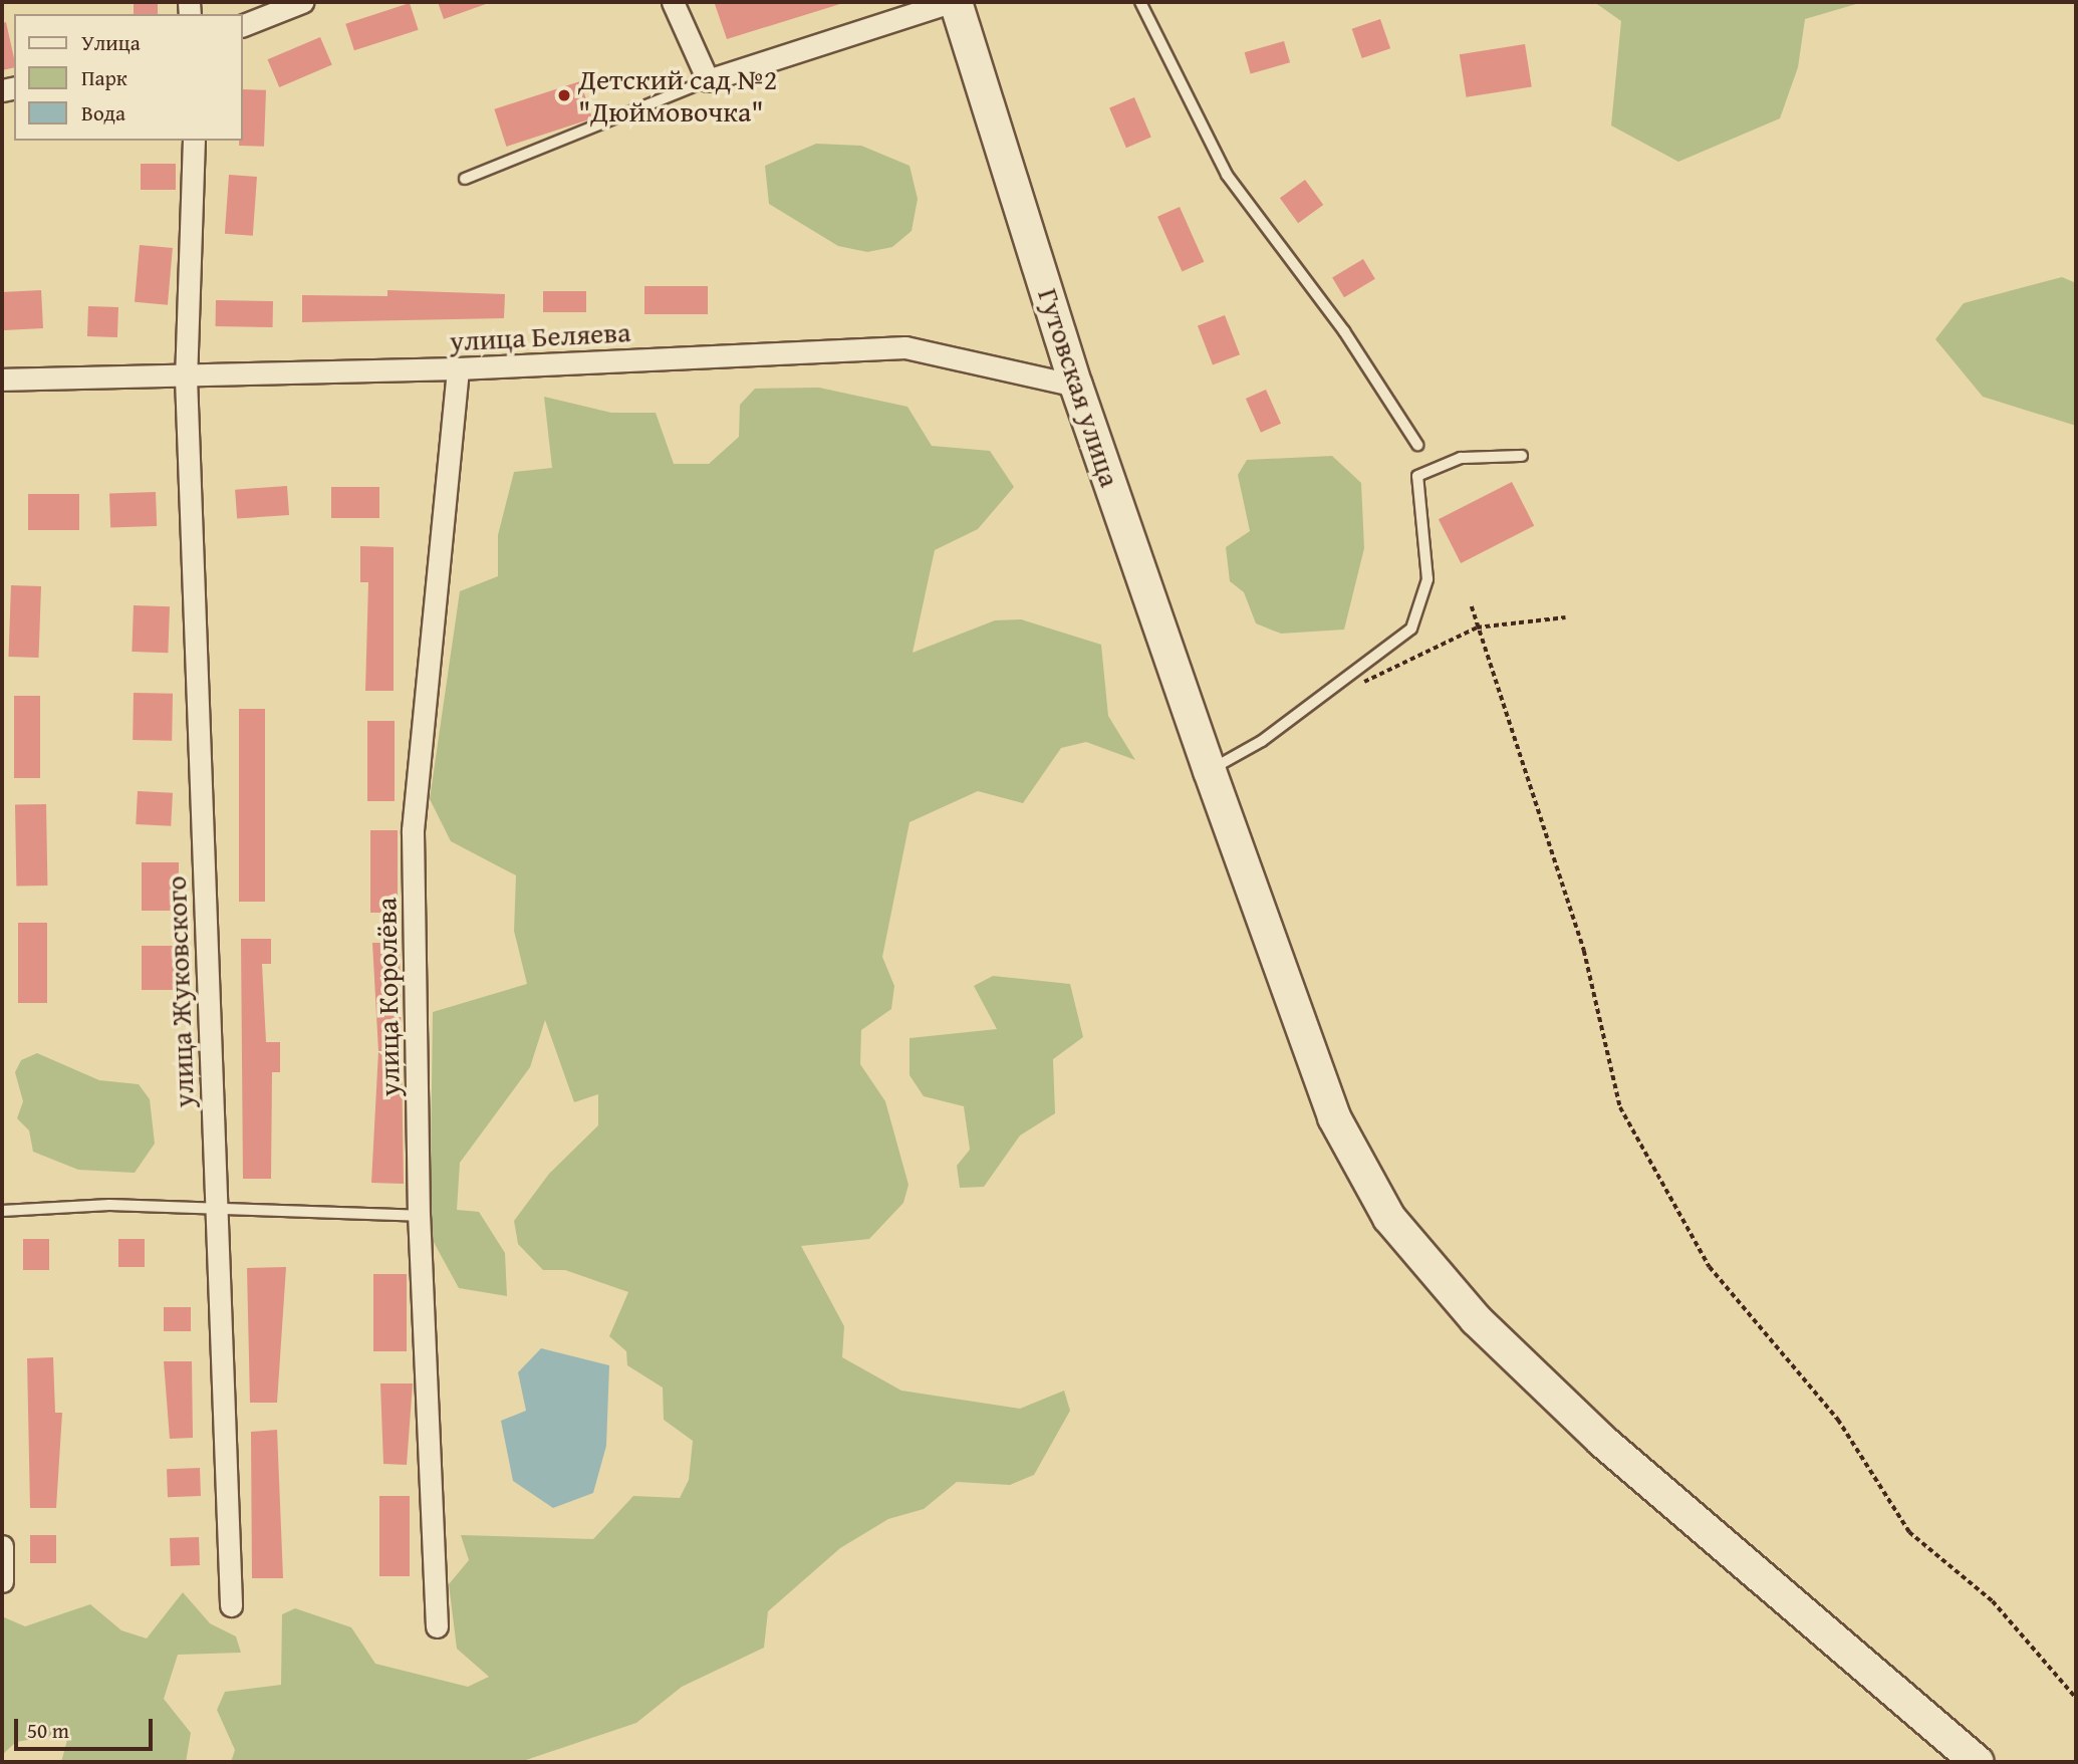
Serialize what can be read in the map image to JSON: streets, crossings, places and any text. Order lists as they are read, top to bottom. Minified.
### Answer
{"streets":{"street":["улица Беляева","Гутовская улица","улица Жуковского","улица Королёва"]},"crossings":[["улица Беляева","Гутовская улица"],["улица Беляева","улица Жуковского"],["улица Беляева","улица Королёва"]],"places":["Детский сад №2 \"Дюймовочка\""],"legend":["Улица","Парк","Вода"],"scale_bar":"50 m"}
